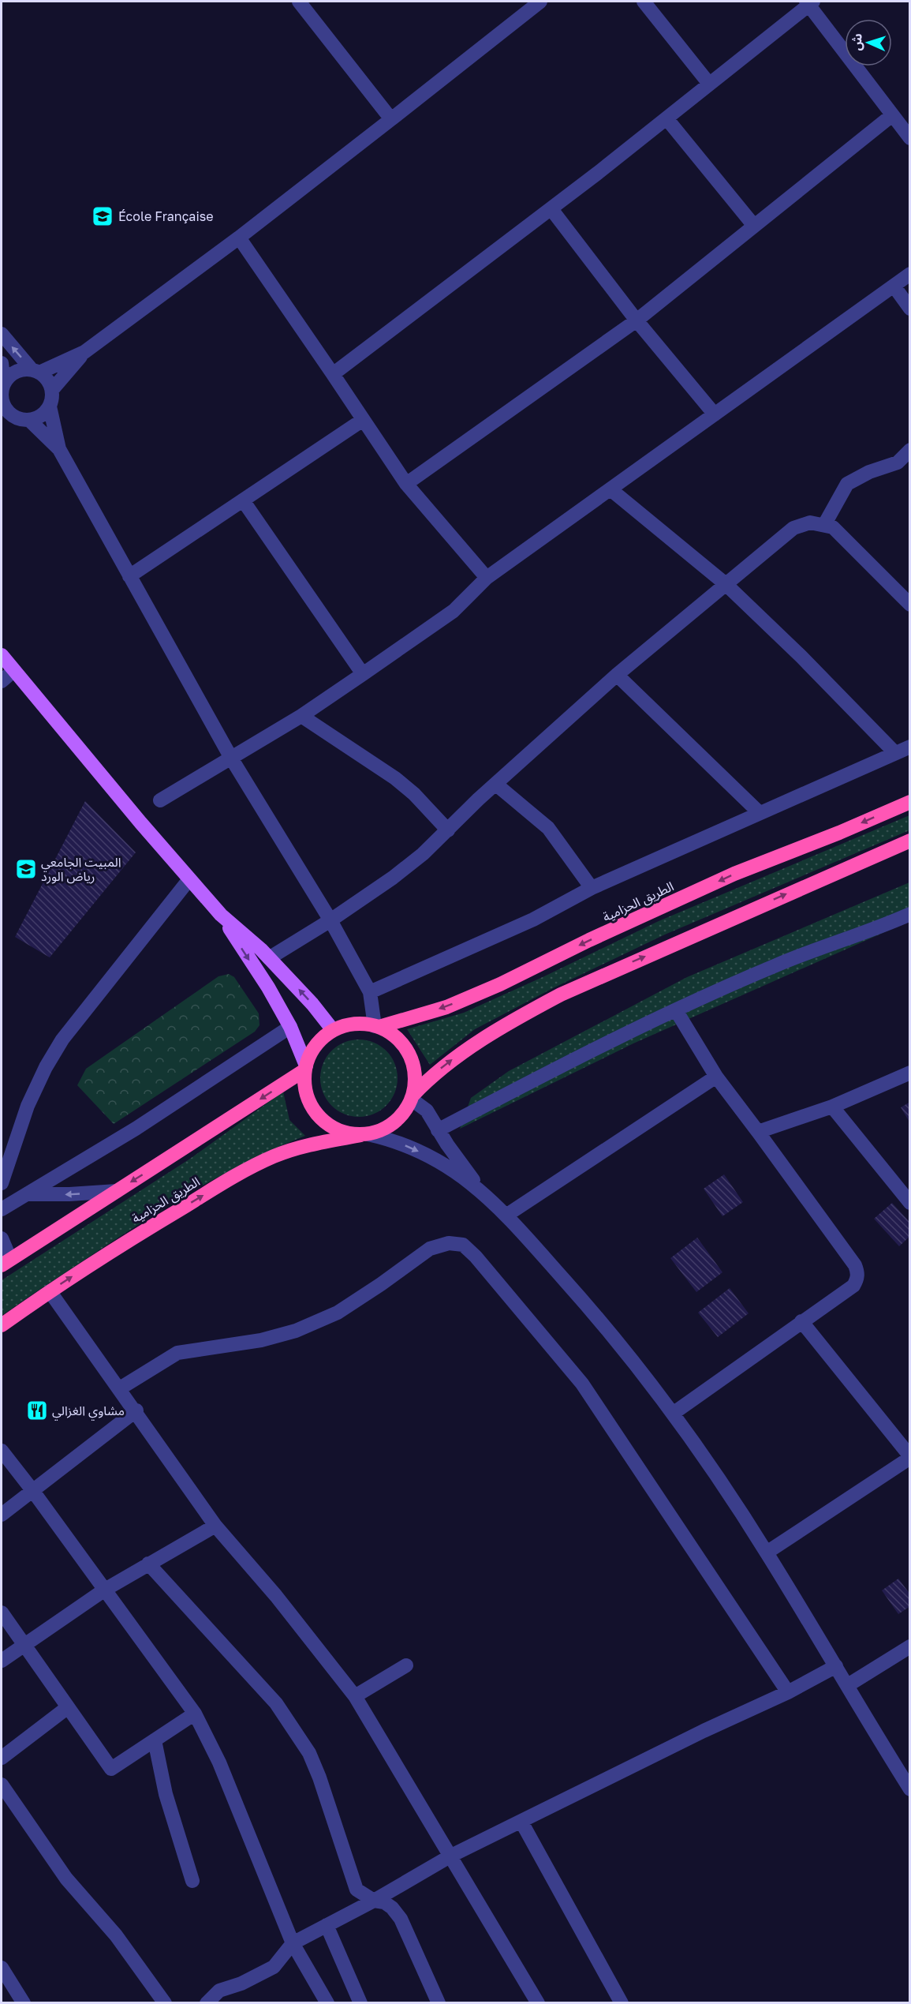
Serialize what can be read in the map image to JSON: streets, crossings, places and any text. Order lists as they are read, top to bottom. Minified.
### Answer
{"streets":{"highway":["الطريق الحزامية"]},"places":{"school or university":["École Française","المبيت الجامعي رياض الورد"],"restaurant":["مشاوي الغزالي"]},"north":"left"}
